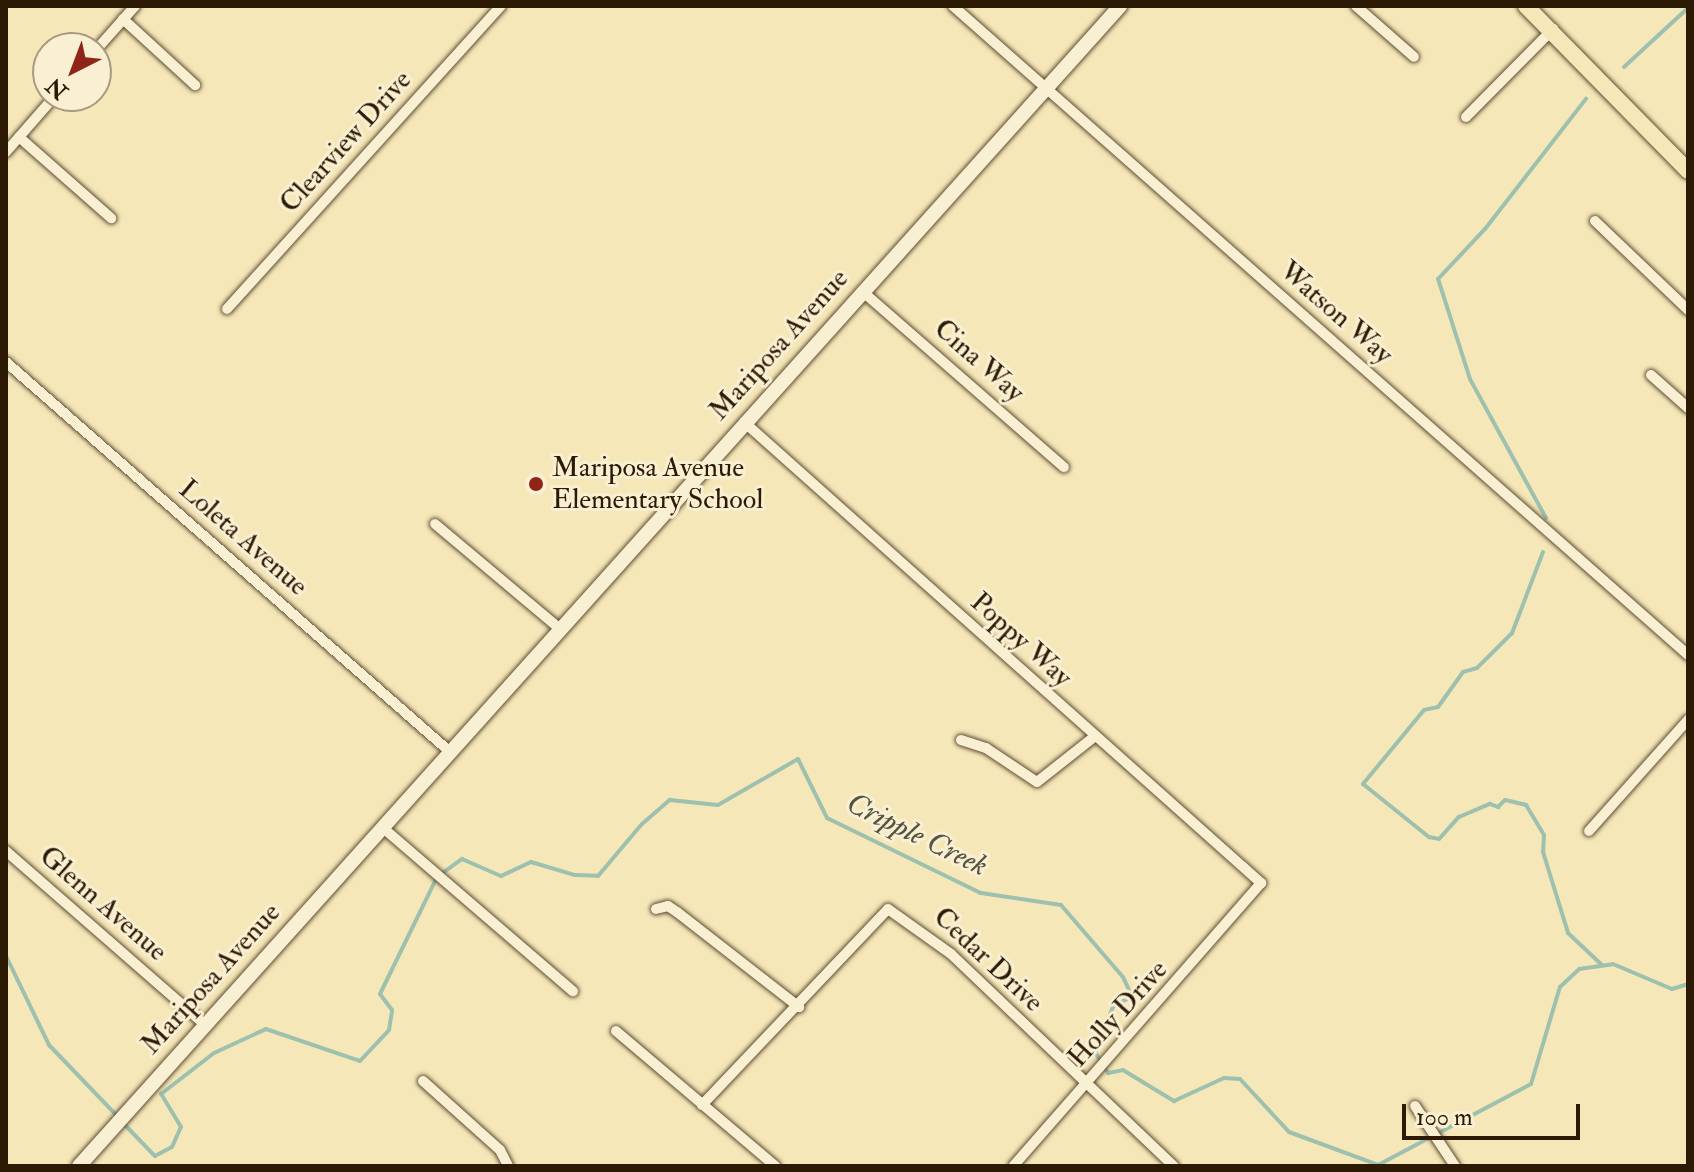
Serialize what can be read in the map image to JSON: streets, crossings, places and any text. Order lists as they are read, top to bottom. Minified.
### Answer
{"streets":{"street":["Clearview Drive","Watson Way","Mariposa Avenue","Cina Way","Loleta Avenue","Poppy Way","Glenn Avenue","Cedar Drive","Holly Drive"]},"crossings":[["Watson Way","Mariposa Avenue"],["Mariposa Avenue","Cina Way"],["Mariposa Avenue","Loleta Avenue"],["Mariposa Avenue","Poppy Way"],["Mariposa Avenue","Glenn Avenue"],["Poppy Way","Holly Drive"],["Cedar Drive","Holly Drive"]],"water":["Cripple Creek"],"places":["Mariposa Avenue Elementary School"],"scale_bar":"100 m","north":"bottom left"}
